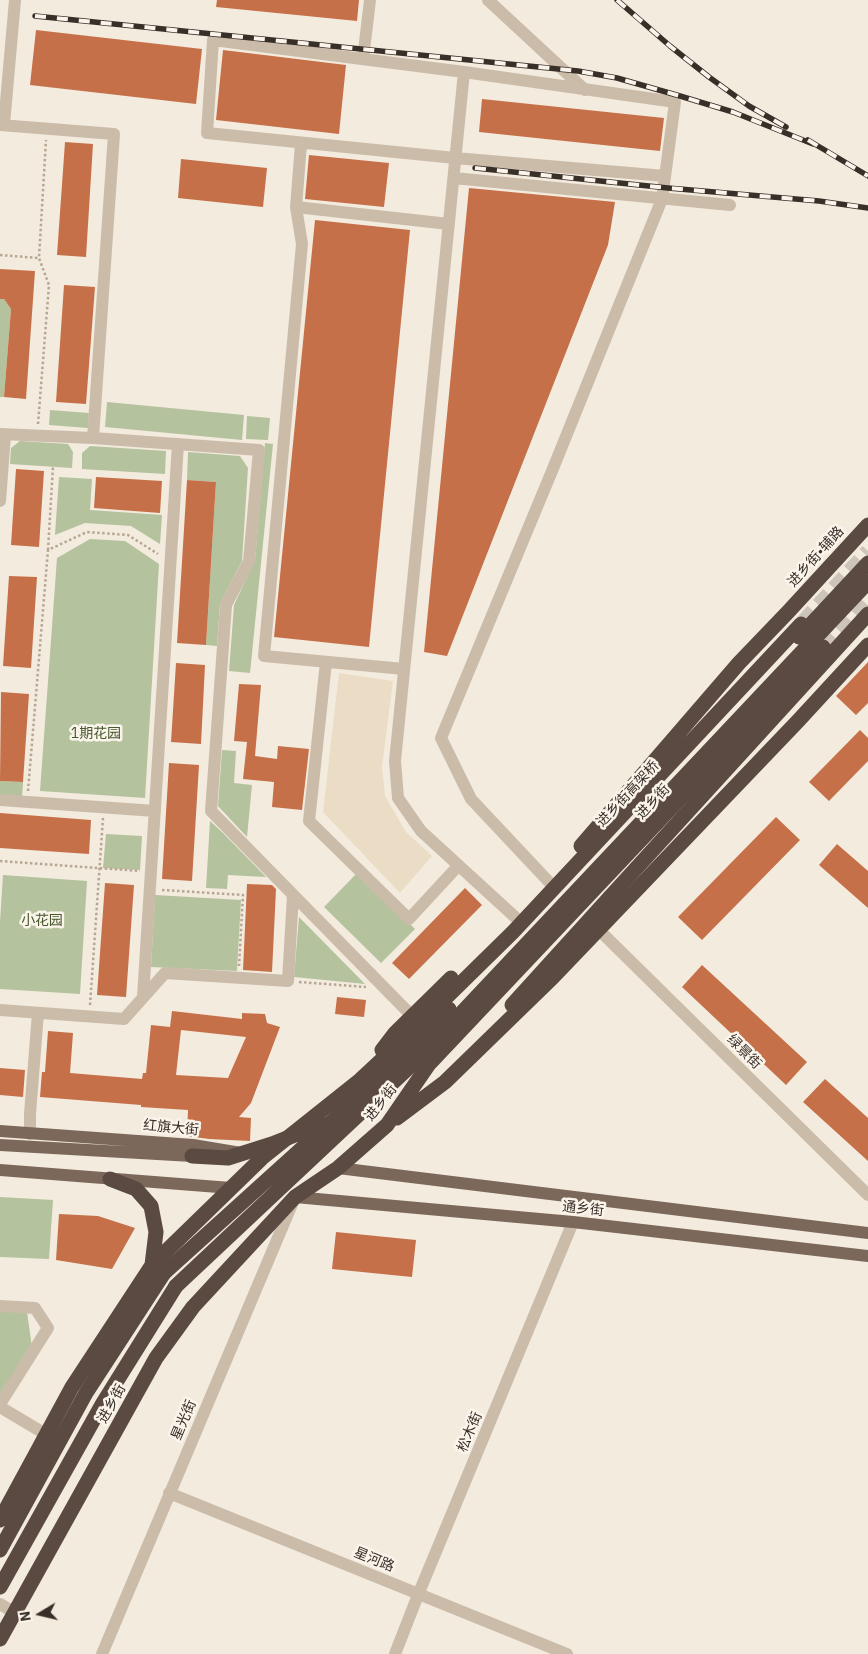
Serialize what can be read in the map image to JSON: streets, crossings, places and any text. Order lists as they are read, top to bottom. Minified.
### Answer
{"streets":{"highway":["进乡街•辅路","进乡街高架桥","进乡街","红旗大街"],"main road":["通乡街"],"street":["绿景街","星光街","松木街","星河路"]},"crossings":[["进乡街•辅路","进乡街"],["进乡街高架桥","进乡街"],["进乡街","红旗大街"],["进乡街","通乡街"],["进乡街","星光街"],["红旗大街","通乡街"],["通乡街","星光街"],["通乡街","松木街"],["星光街","星河路"],["松木街","星河路"]],"parks":["1期花园","小花园"],"north":"left"}
